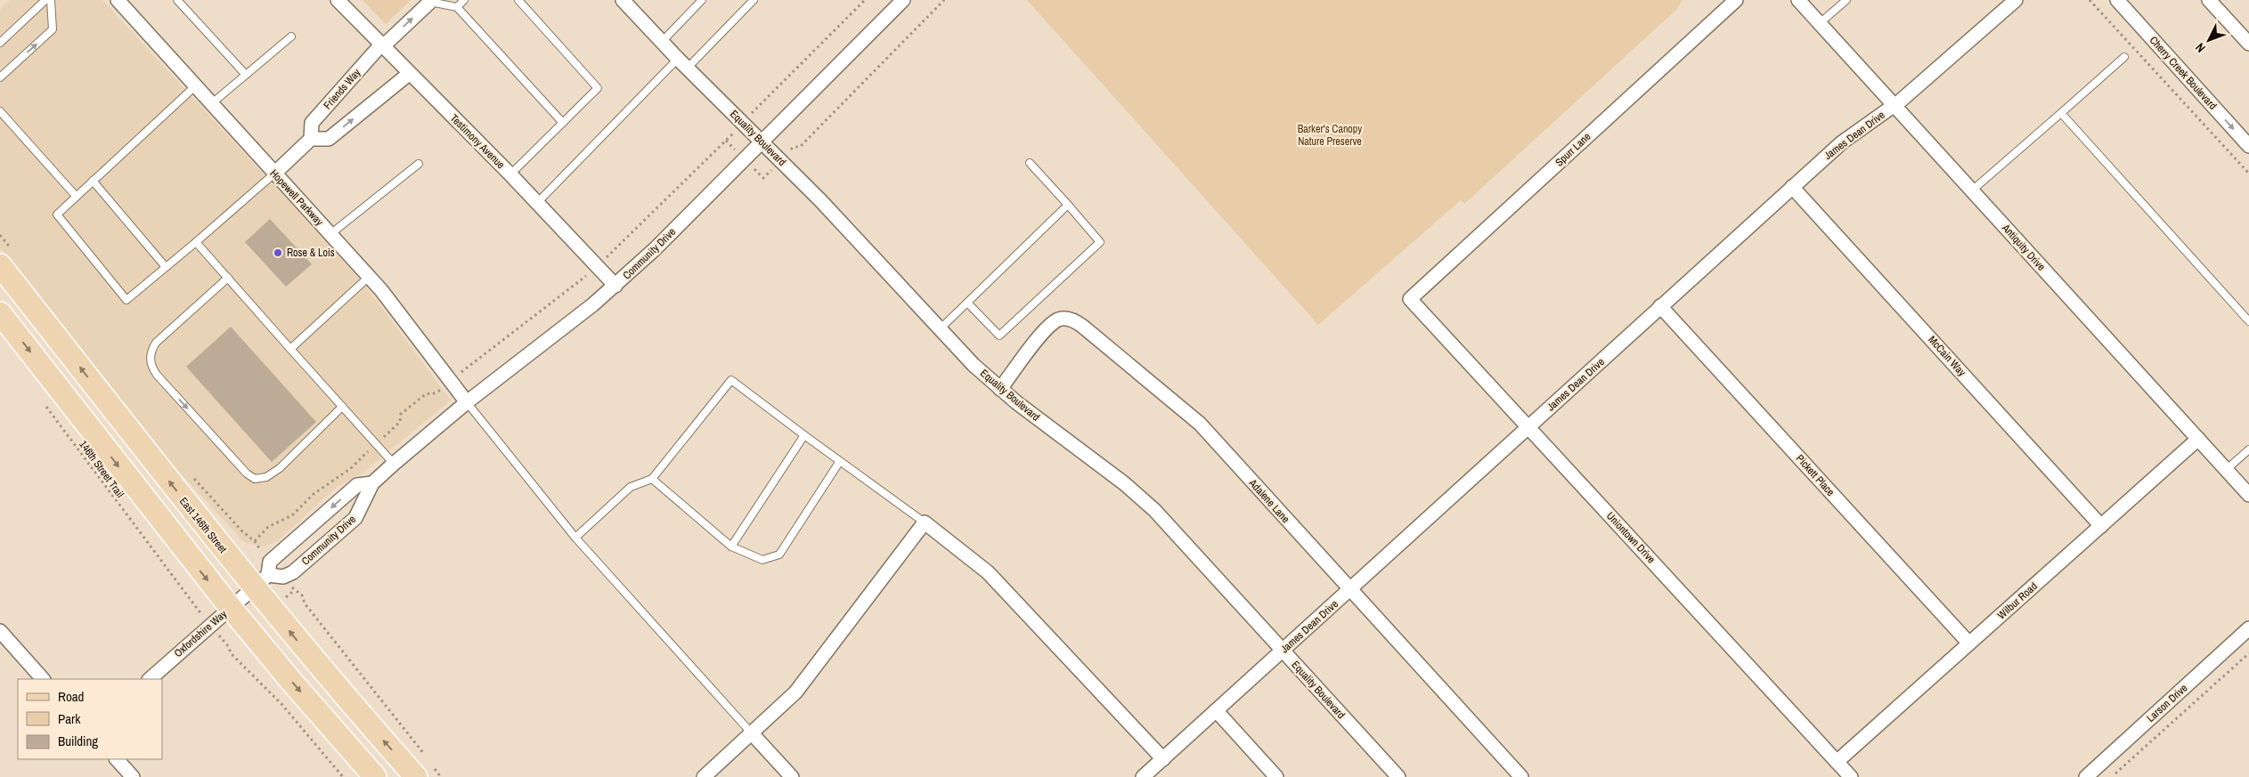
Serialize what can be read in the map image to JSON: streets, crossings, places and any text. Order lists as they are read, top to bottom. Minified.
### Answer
{"streets":{"main road":["East 146th Street"],"street":["Cherry Creek Boulevard","Friends Way","James Dean Drive","Equality Boulevard","Testimony Avenue","Spurr Lane","Hopewell Parkway","Antiquity Drive","Community Drive","McCain Way","Pickett Place","Adalene Lane","Uniontown Drive","Wilbur Road","Oxfordshire Way","Larson Drive"],"path":["146th Street Trail"]},"crossings":[["Friends Way","Testimony Avenue"],["James Dean Drive","Equality Boulevard"],["James Dean Drive","Antiquity Drive"],["James Dean Drive","McCain Way"],["James Dean Drive","Pickett Place"],["James Dean Drive","Adalene Lane"],["James Dean Drive","Uniontown Drive"],["Equality Boulevard","Community Drive"],["Equality Boulevard","Adalene Lane"],["Testimony Avenue","Community Drive"],["Spurr Lane","Uniontown Drive"],["Hopewell Parkway","Community Drive"],["Antiquity Drive","Wilbur Road"],["Community Drive","East 146th Street"],["Community Drive","Oxfordshire Way"],["McCain Way","Wilbur Road"],["Pickett Place","Wilbur Road"],["East 146th Street","Oxfordshire Way"],["Uniontown Drive","Wilbur Road"]],"parks":["Barker's Canopy Nature Preserve"],"places":["Rose & Lois"],"legend":["Road","Park","Building"],"north":"bottom left"}
